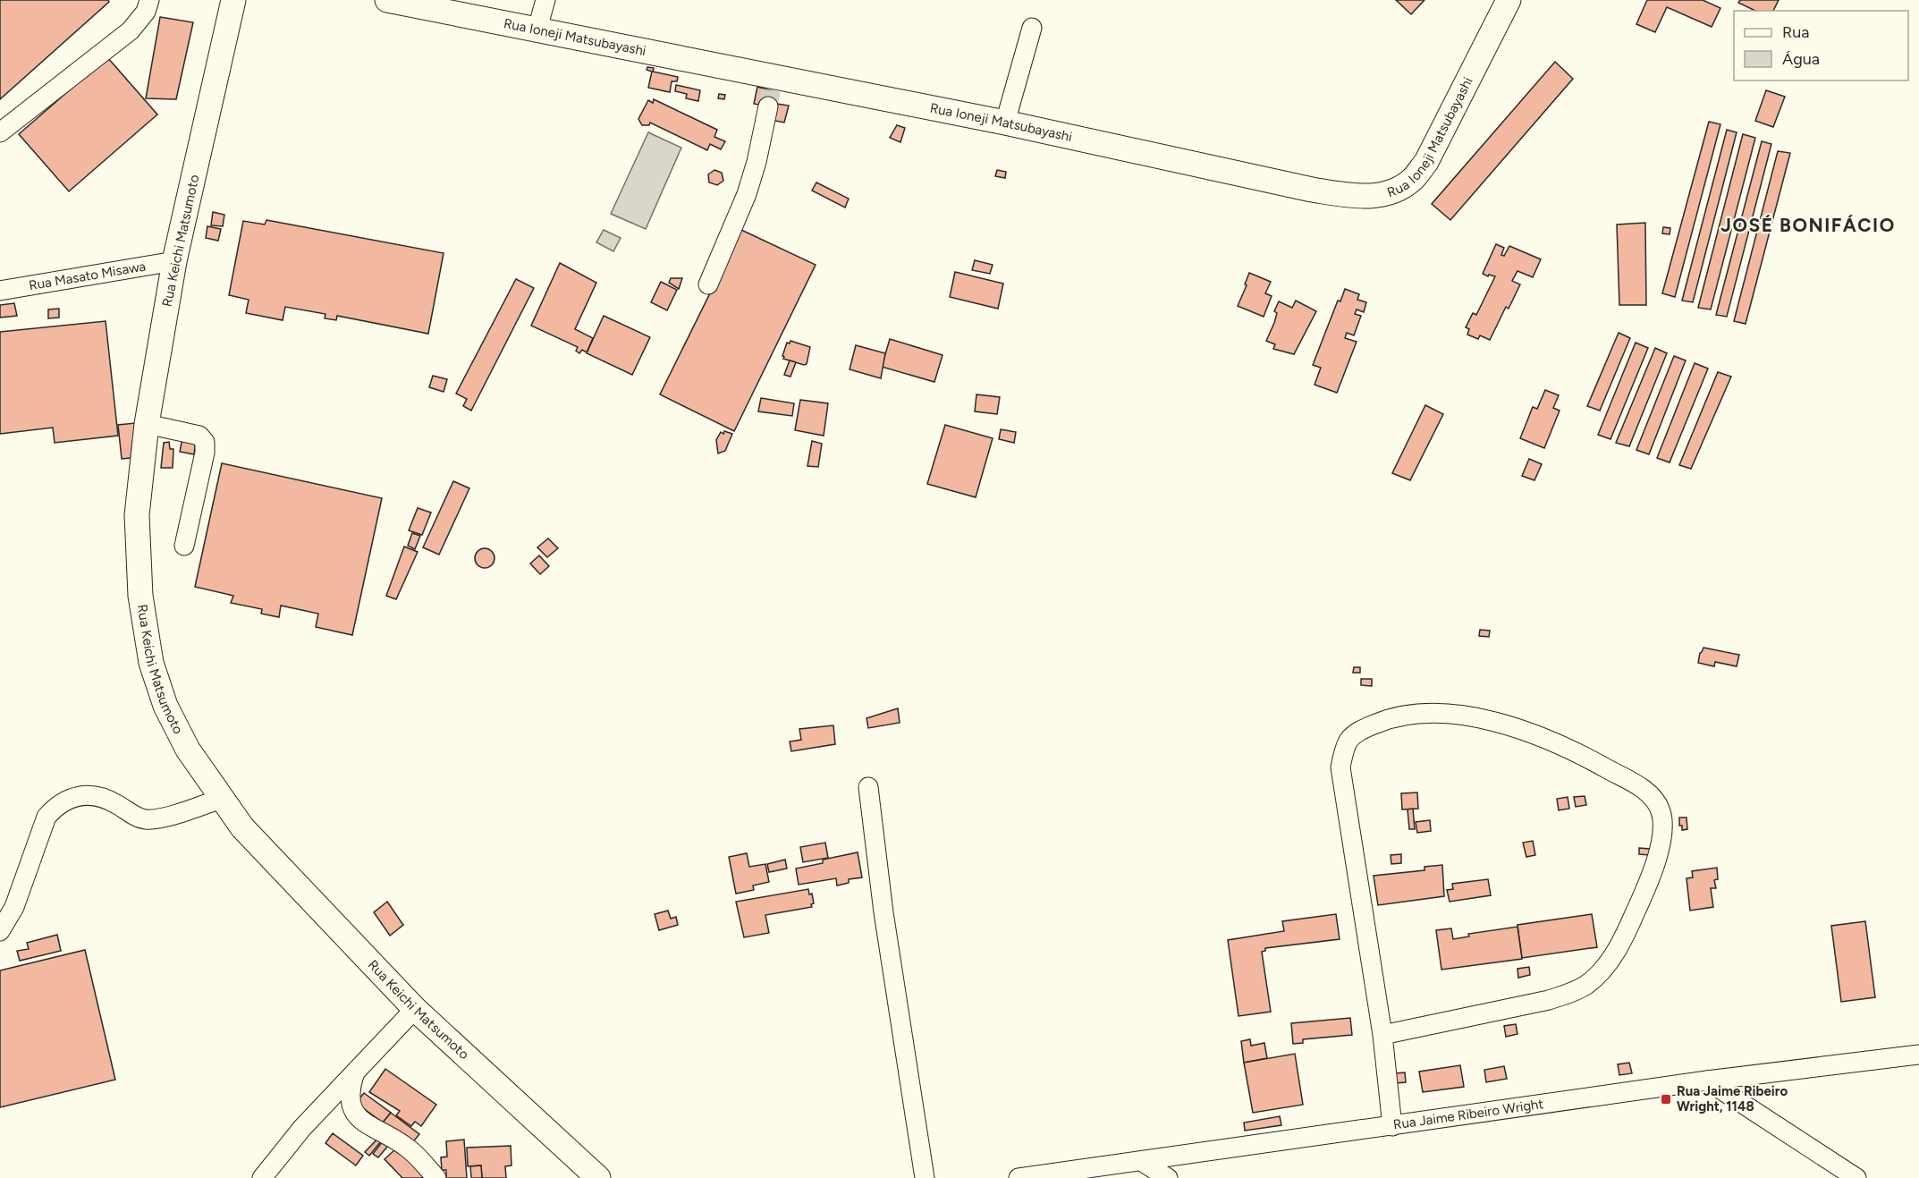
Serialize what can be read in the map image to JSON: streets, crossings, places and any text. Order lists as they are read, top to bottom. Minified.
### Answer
{"streets":{"main road":["Rua Ioneji Matsubayashi","Rua Keichi Matsumoto"],"street":["Rua Masato Misawa","Rua Jaime Ribeiro Wright"]},"crossings":[["Rua Keichi Matsumoto","Rua Masato Misawa"]],"districts":["JOSÉ BONIFÁCIO"],"places":{"transit":["Rua Jaime Ribeiro Wright, 1148"]},"legend":["Rua","Água"]}
